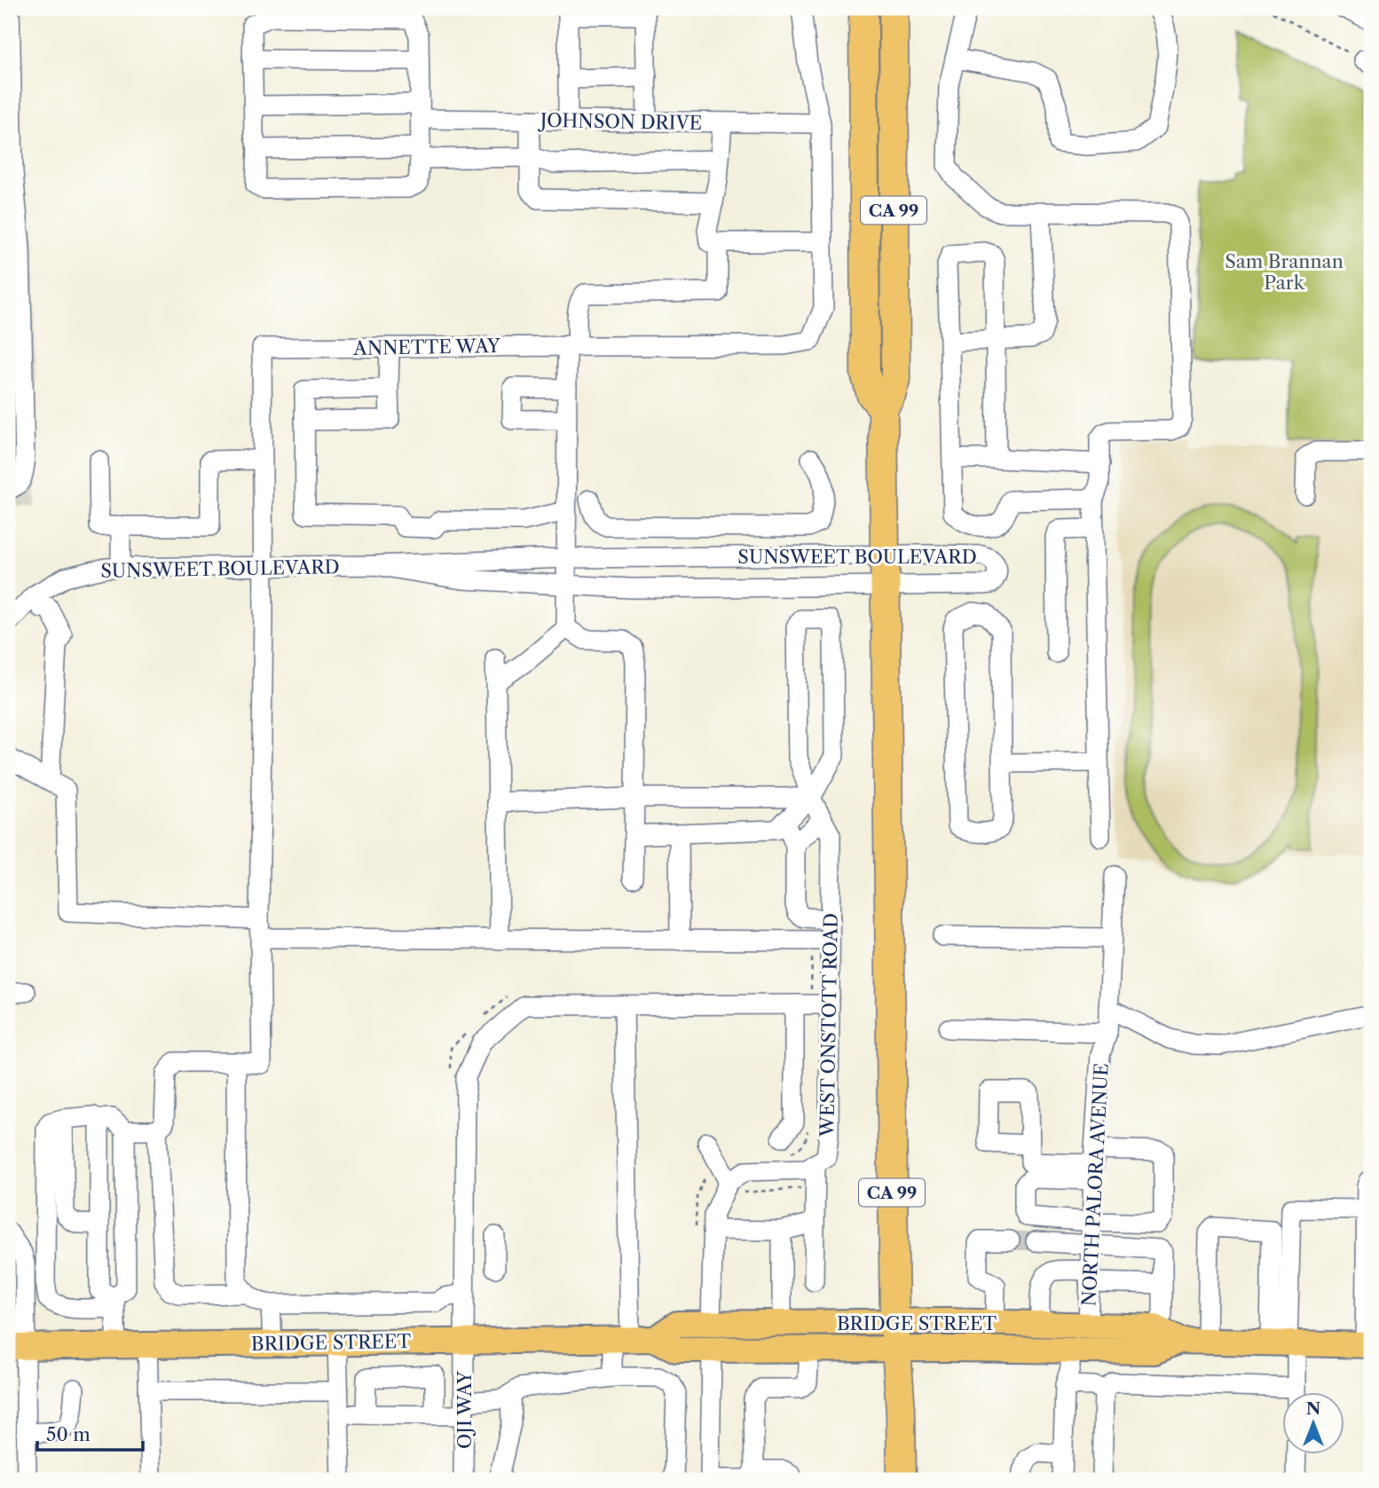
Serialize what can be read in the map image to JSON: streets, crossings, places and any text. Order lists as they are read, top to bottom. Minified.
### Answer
{"streets":{"highway":["CA 99"],"main road":["BRIDGE STREET"],"street":["JOHNSON DRIVE","ANNETTE WAY","SUNSWEET BOULEVARD","WEST ONSTOTT ROAD","NORTH PALORA AVENUE","OJI WAY"]},"crossings":[["CA 99","SUNSWEET BOULEVARD"],["CA 99","BRIDGE STREET"],["ANNETTE WAY","SUNSWEET BOULEVARD"],["NORTH PALORA AVENUE","BRIDGE STREET"],["BRIDGE STREET","OJI WAY"]],"parks":["Sam Brannan Park"],"scale_bar":"50 m","north":"top"}
